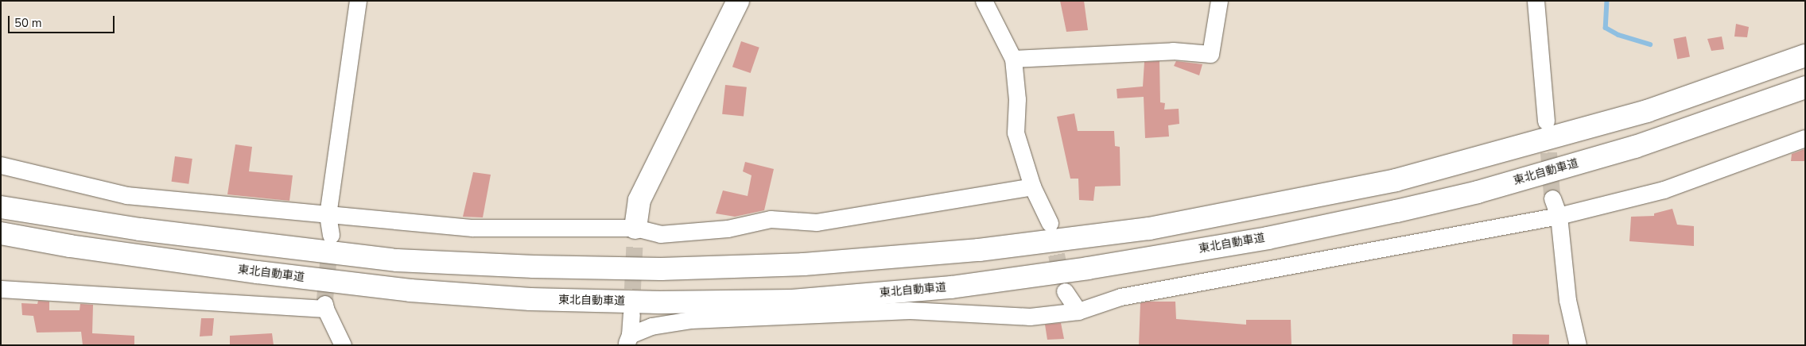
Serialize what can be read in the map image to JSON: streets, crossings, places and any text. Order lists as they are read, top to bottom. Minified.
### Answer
{"streets":{"main road":["東北自動車道"]},"scale_bar":"50 m"}
